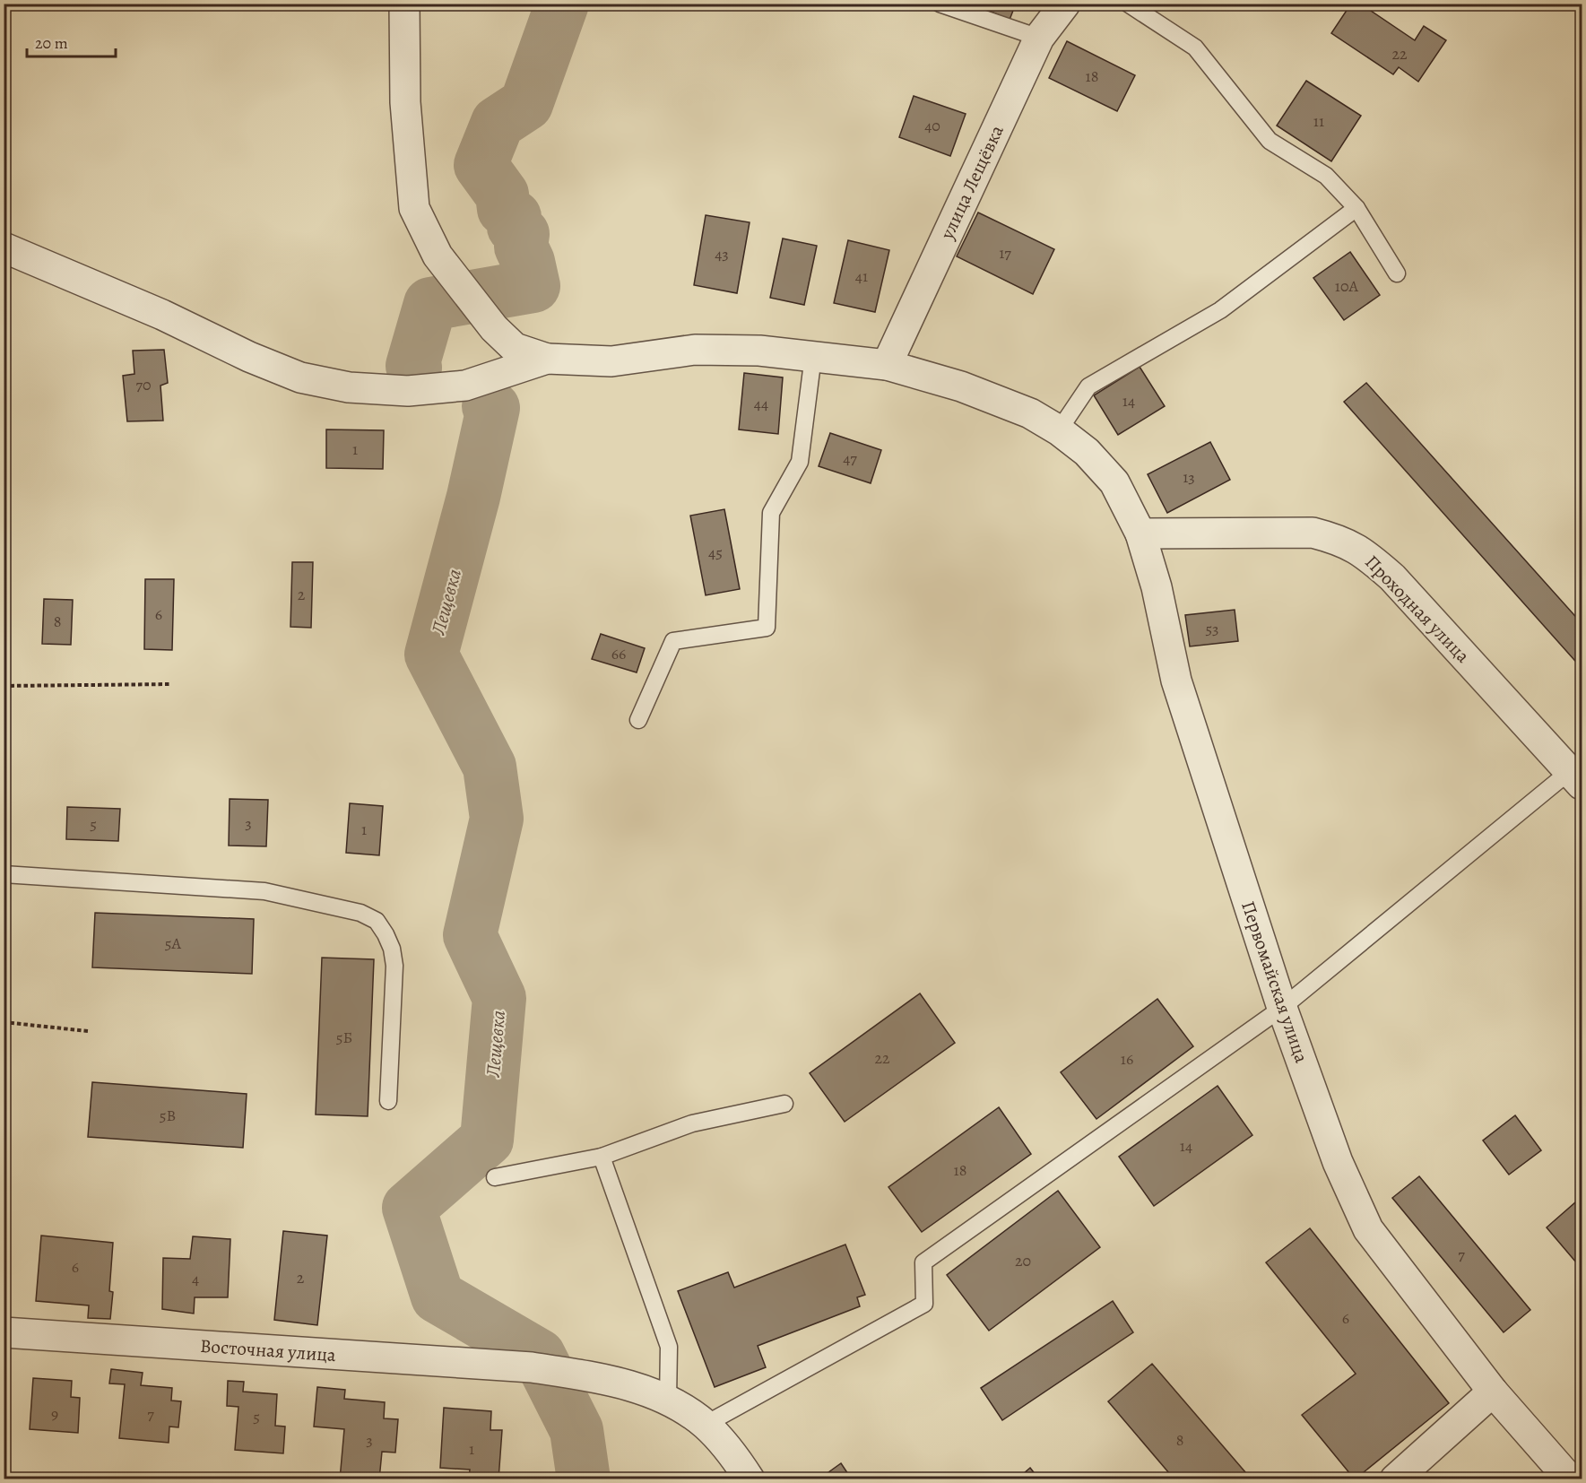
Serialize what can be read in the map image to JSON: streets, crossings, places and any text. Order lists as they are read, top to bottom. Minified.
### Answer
{"streets":{"street":["улица Лещёвка","Проходная улица","Первомайская улица","Восточная улица"]},"crossings":[["улица Лещёвка","Первомайская улица"],["Проходная улица","Первомайская улица"]],"water":["Лещевка"],"house_numbers":["22","18","11","40","17","43","41","10А","70","14","44","1","47","13","45","2","6","8","53","66","3","5","1","5А","5Б","22","16","5В","14","18","7","20","6","2","4","6","9","7","5","3","8","1"],"scale_bar":"20 m"}
